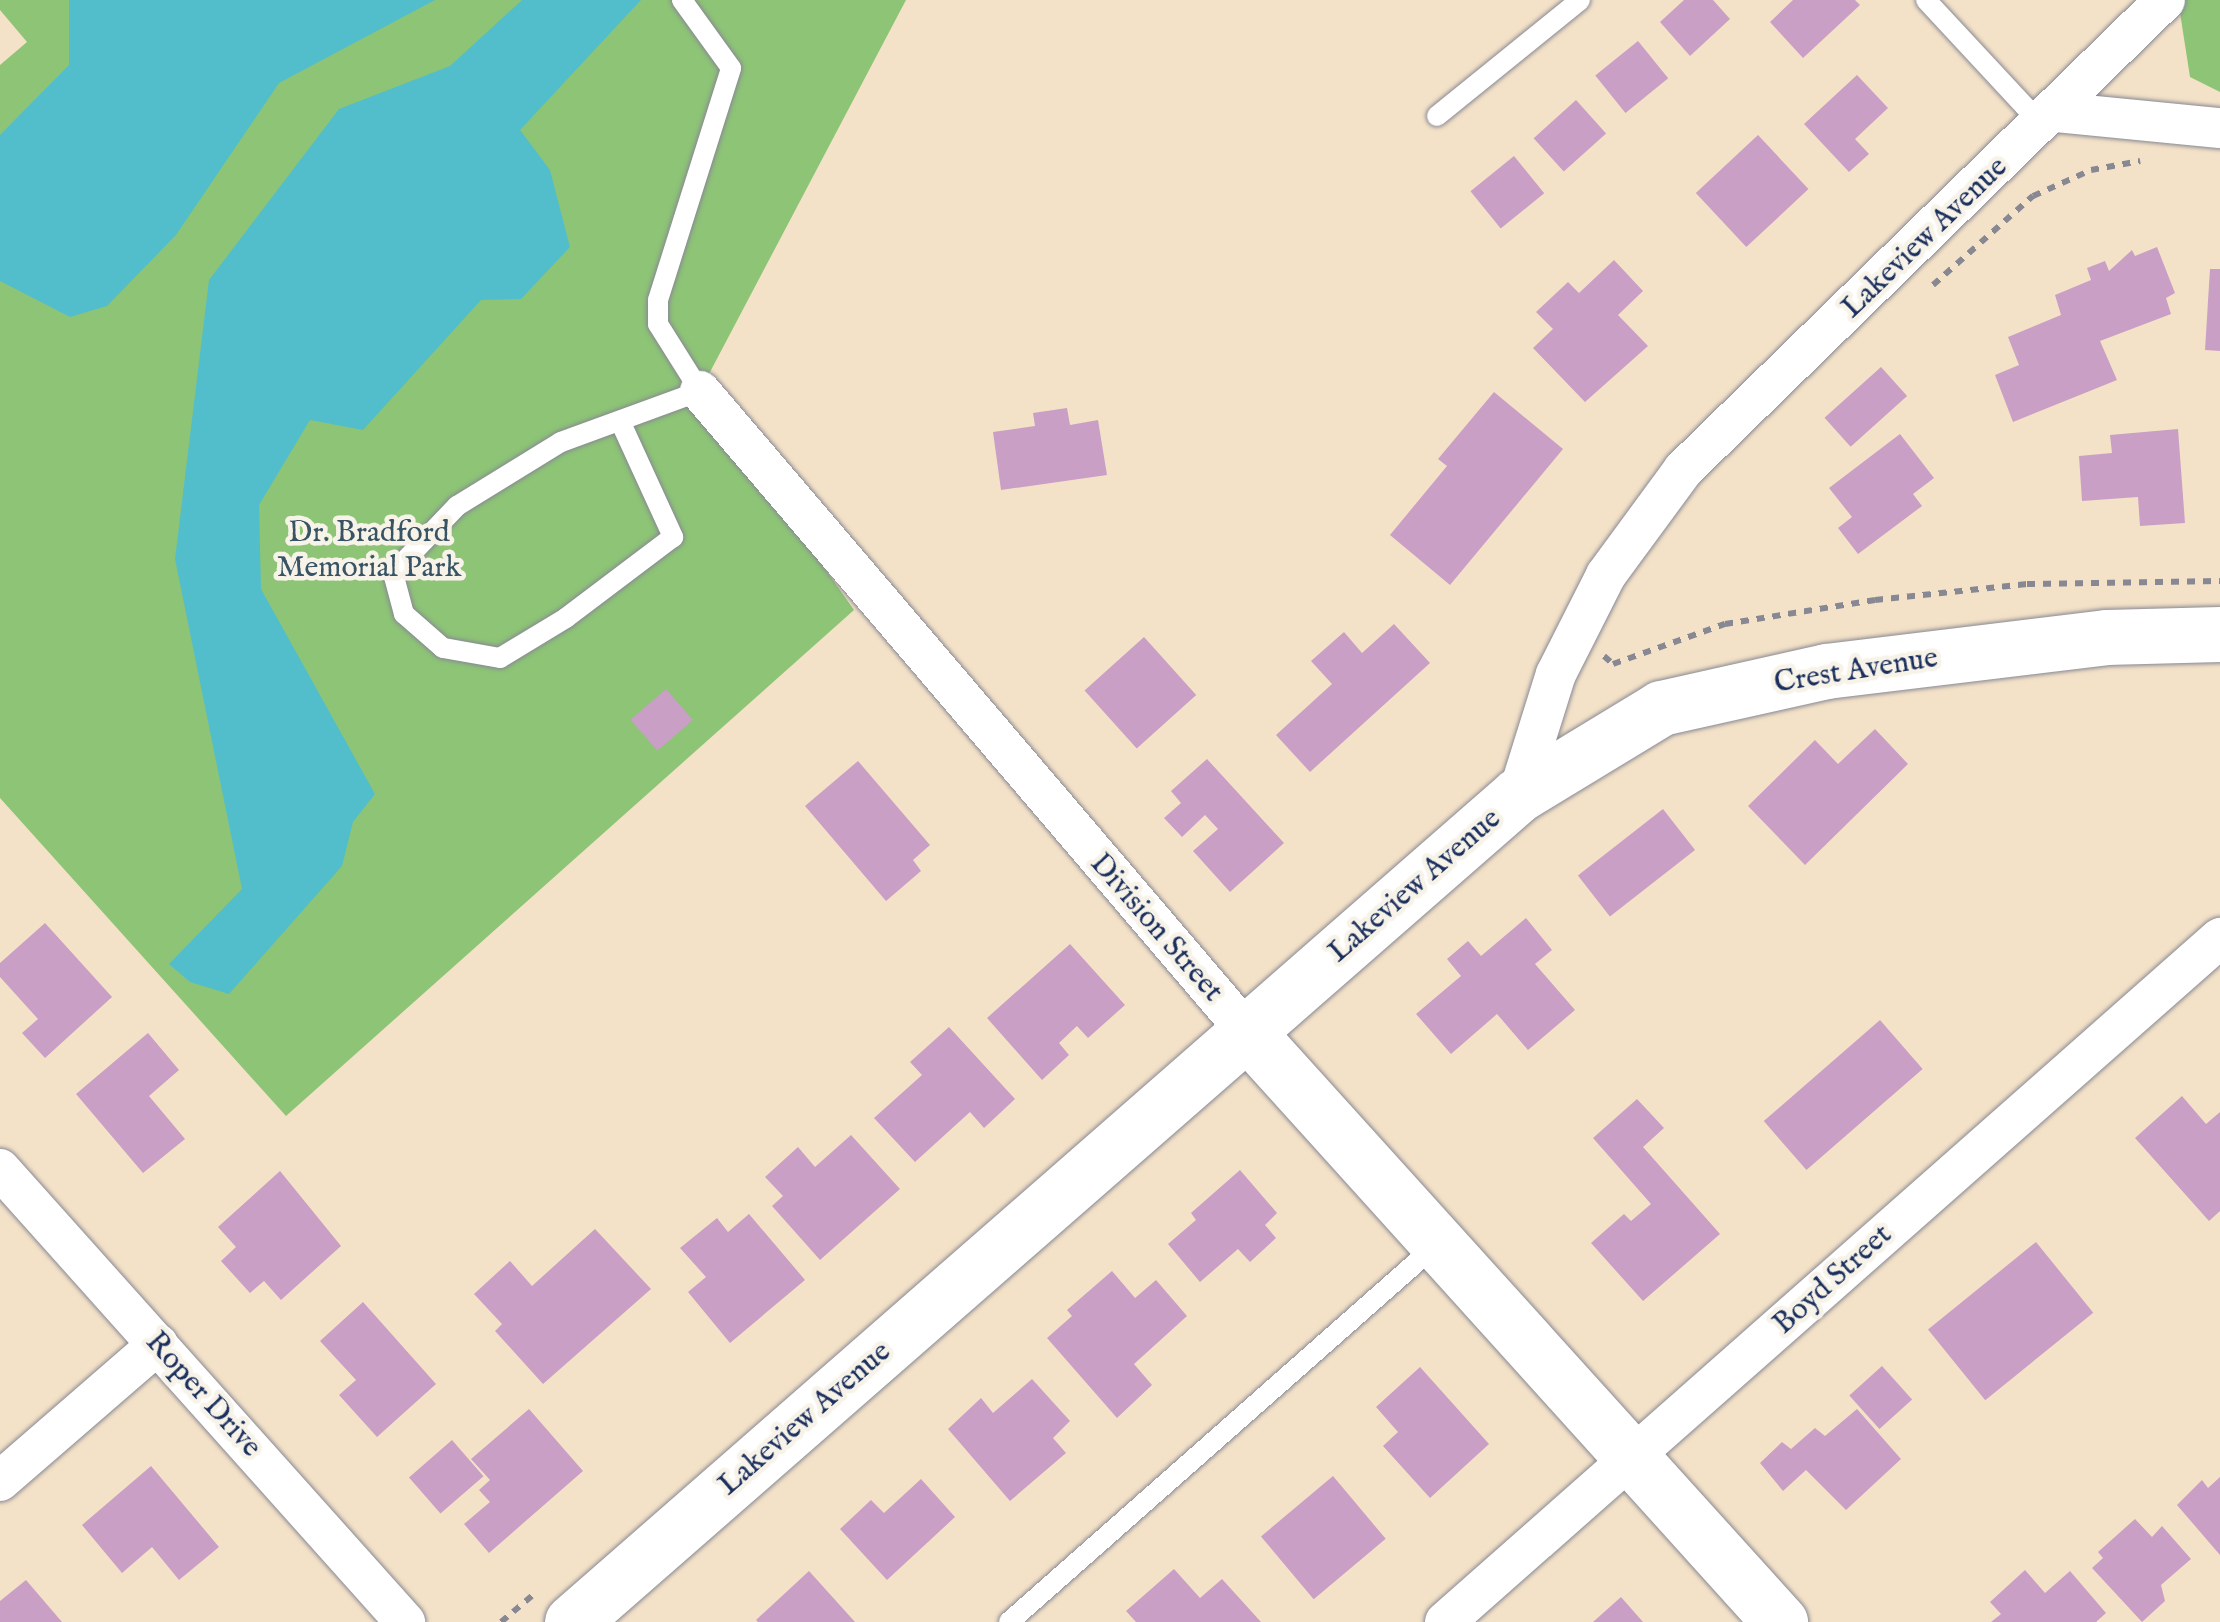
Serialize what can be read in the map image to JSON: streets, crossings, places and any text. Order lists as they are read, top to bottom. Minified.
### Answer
{"streets":{"street":["Lakeview Avenue","Crest Avenue","Division Street","Boyd Street","Roper Drive"]},"crossings":[["Lakeview Avenue","Crest Avenue"],["Lakeview Avenue","Division Street"],["Division Street","Boyd Street"]],"parks":["Dr. Bradford Memorial Park"]}
